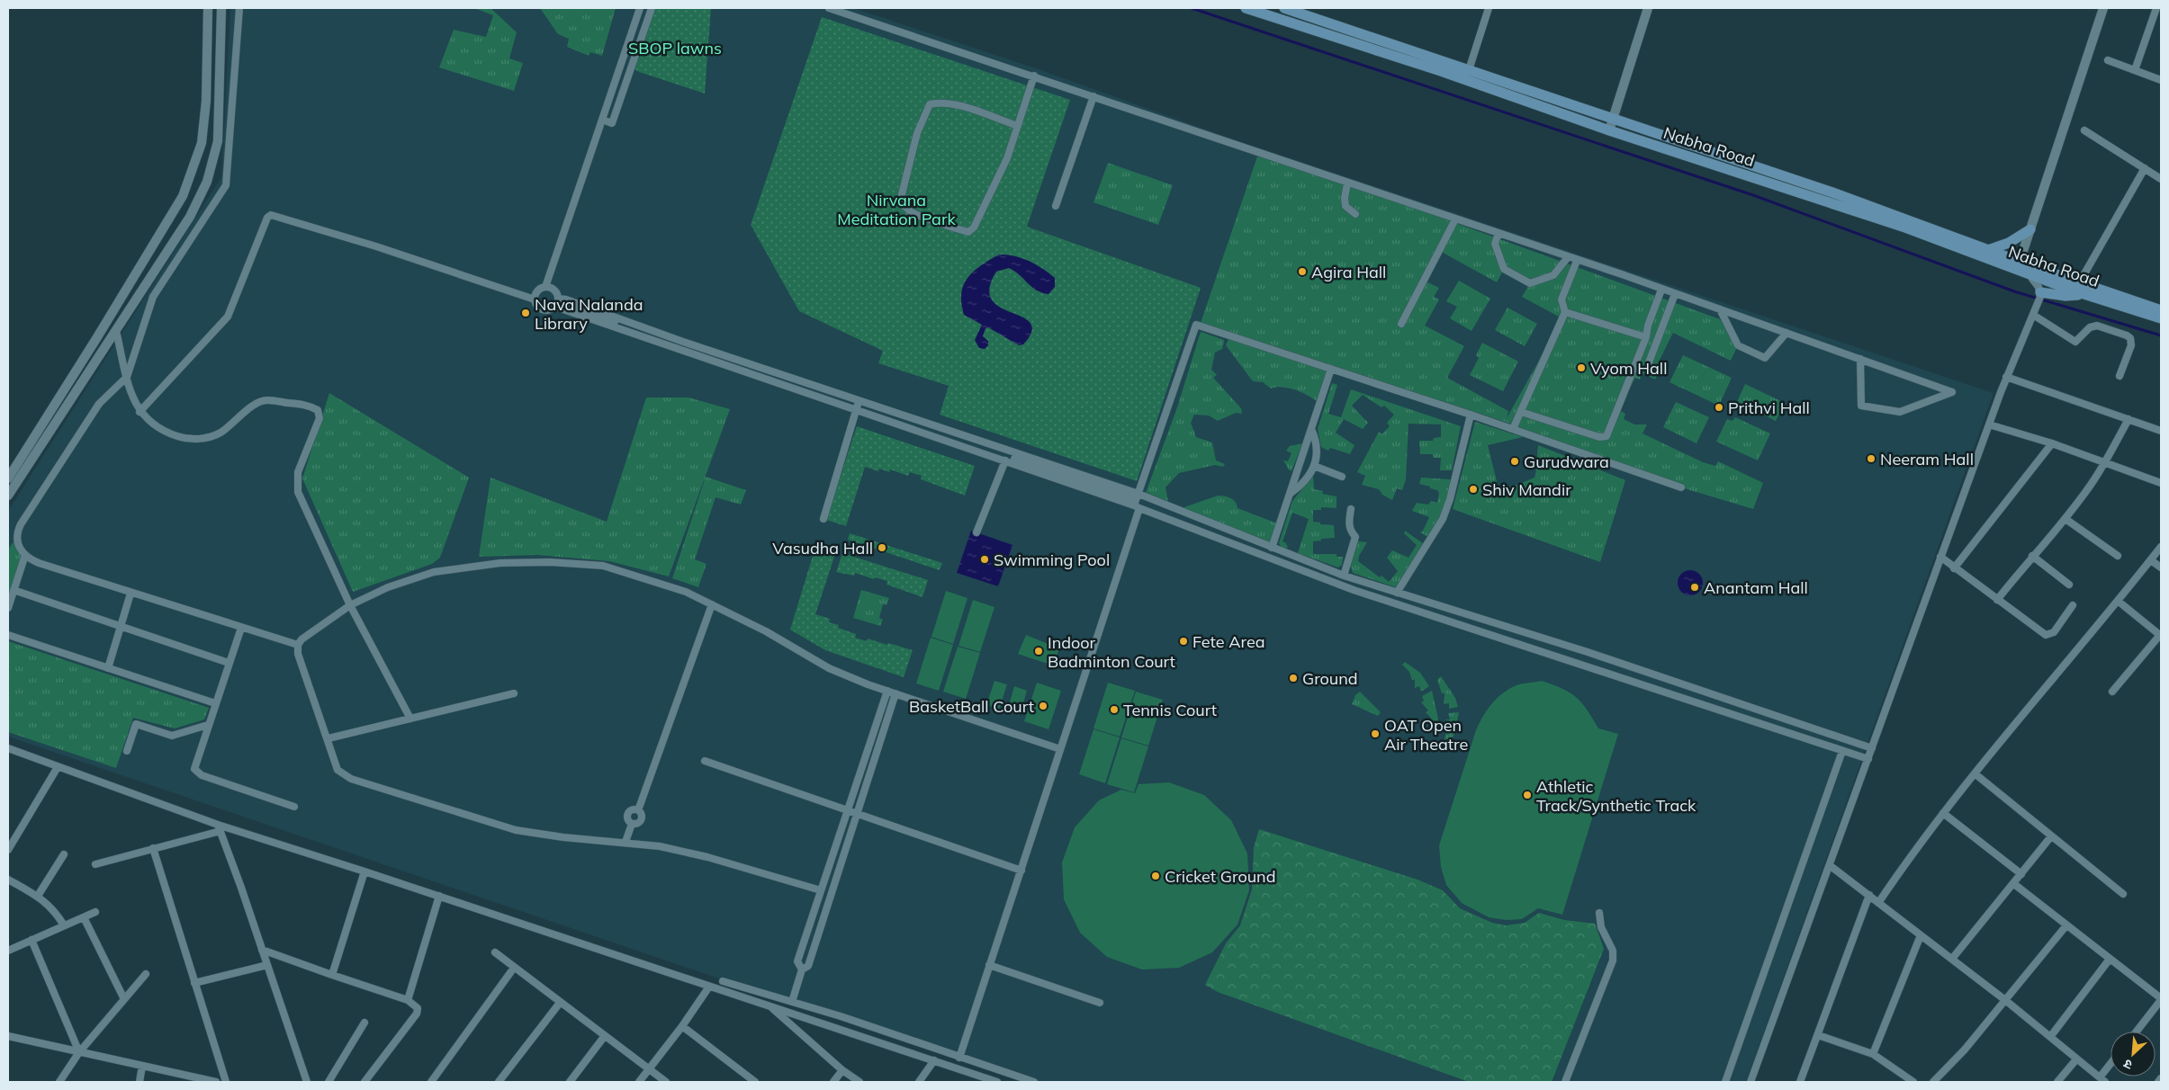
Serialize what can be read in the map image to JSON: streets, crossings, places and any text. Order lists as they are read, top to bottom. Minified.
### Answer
{"streets":{"main road":["Nabha Road"]},"parks":["SBOP lawns","Nirvana Meditation Park"],"places":["Agira Hall","Nava Nalanda Library","Vyom Hall","Prithvi Hall","Neeram Hall","Gurudwara","Shiv Mandir","Vasudha Hall","Swimming Pool","Anantam Hall","Fete Area","Indoor Badminton Court","Ground","BasketBall Court","Tennis Court","OAT Open Air Theatre","Athletic Track/Synthetic Track","Cricket Ground"],"north":"bottom left"}
